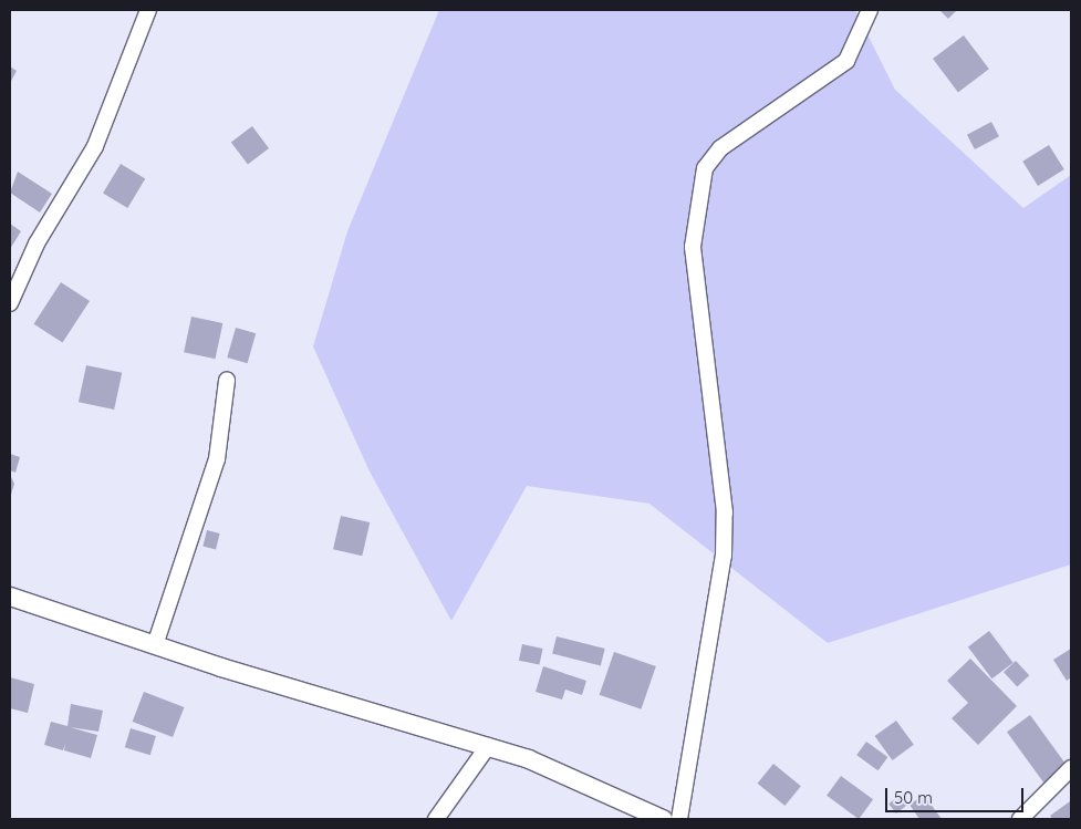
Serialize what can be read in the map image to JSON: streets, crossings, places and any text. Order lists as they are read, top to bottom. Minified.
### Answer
{"scale_bar":"50 m"}
